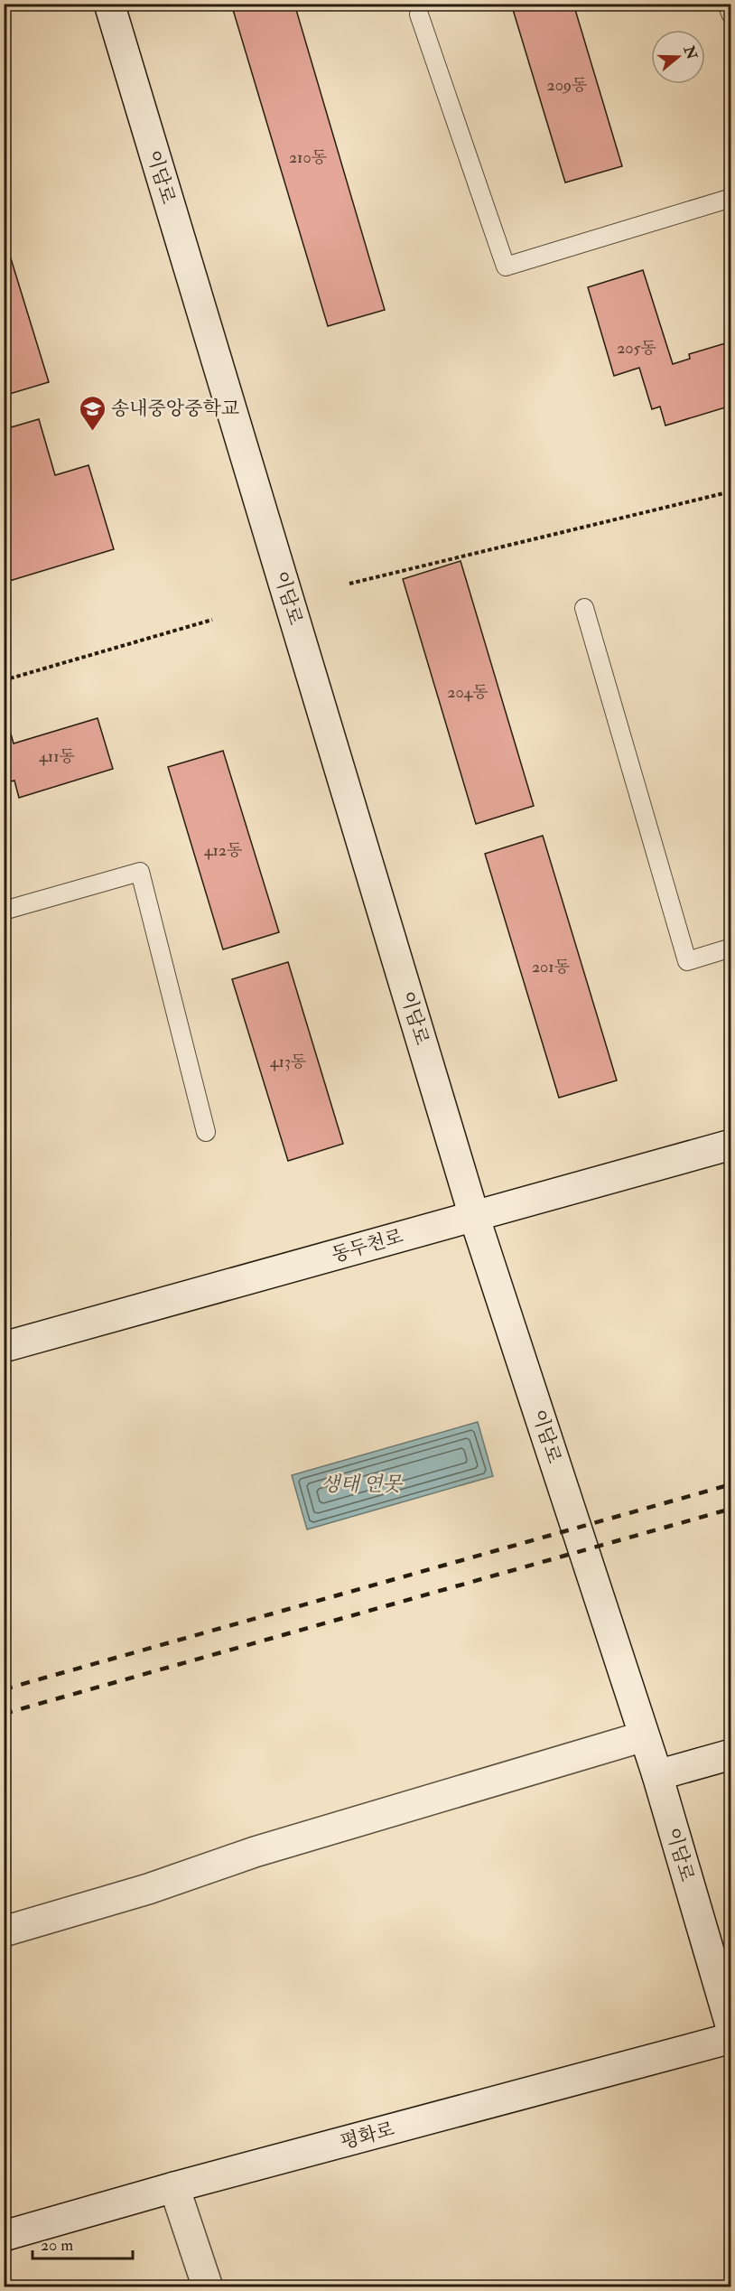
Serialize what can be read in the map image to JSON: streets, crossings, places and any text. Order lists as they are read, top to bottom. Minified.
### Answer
{"streets":{"street":["이담로","동두천로","평화로"]},"crossings":[["이담로","동두천로"]],"water":["생태 연못"],"places":{"school or university":["송내중앙중학교"]},"house_numbers":["209동","210동","205동","204동","411동","412동","201동","413동"],"scale_bar":"20 m","north":"right"}
